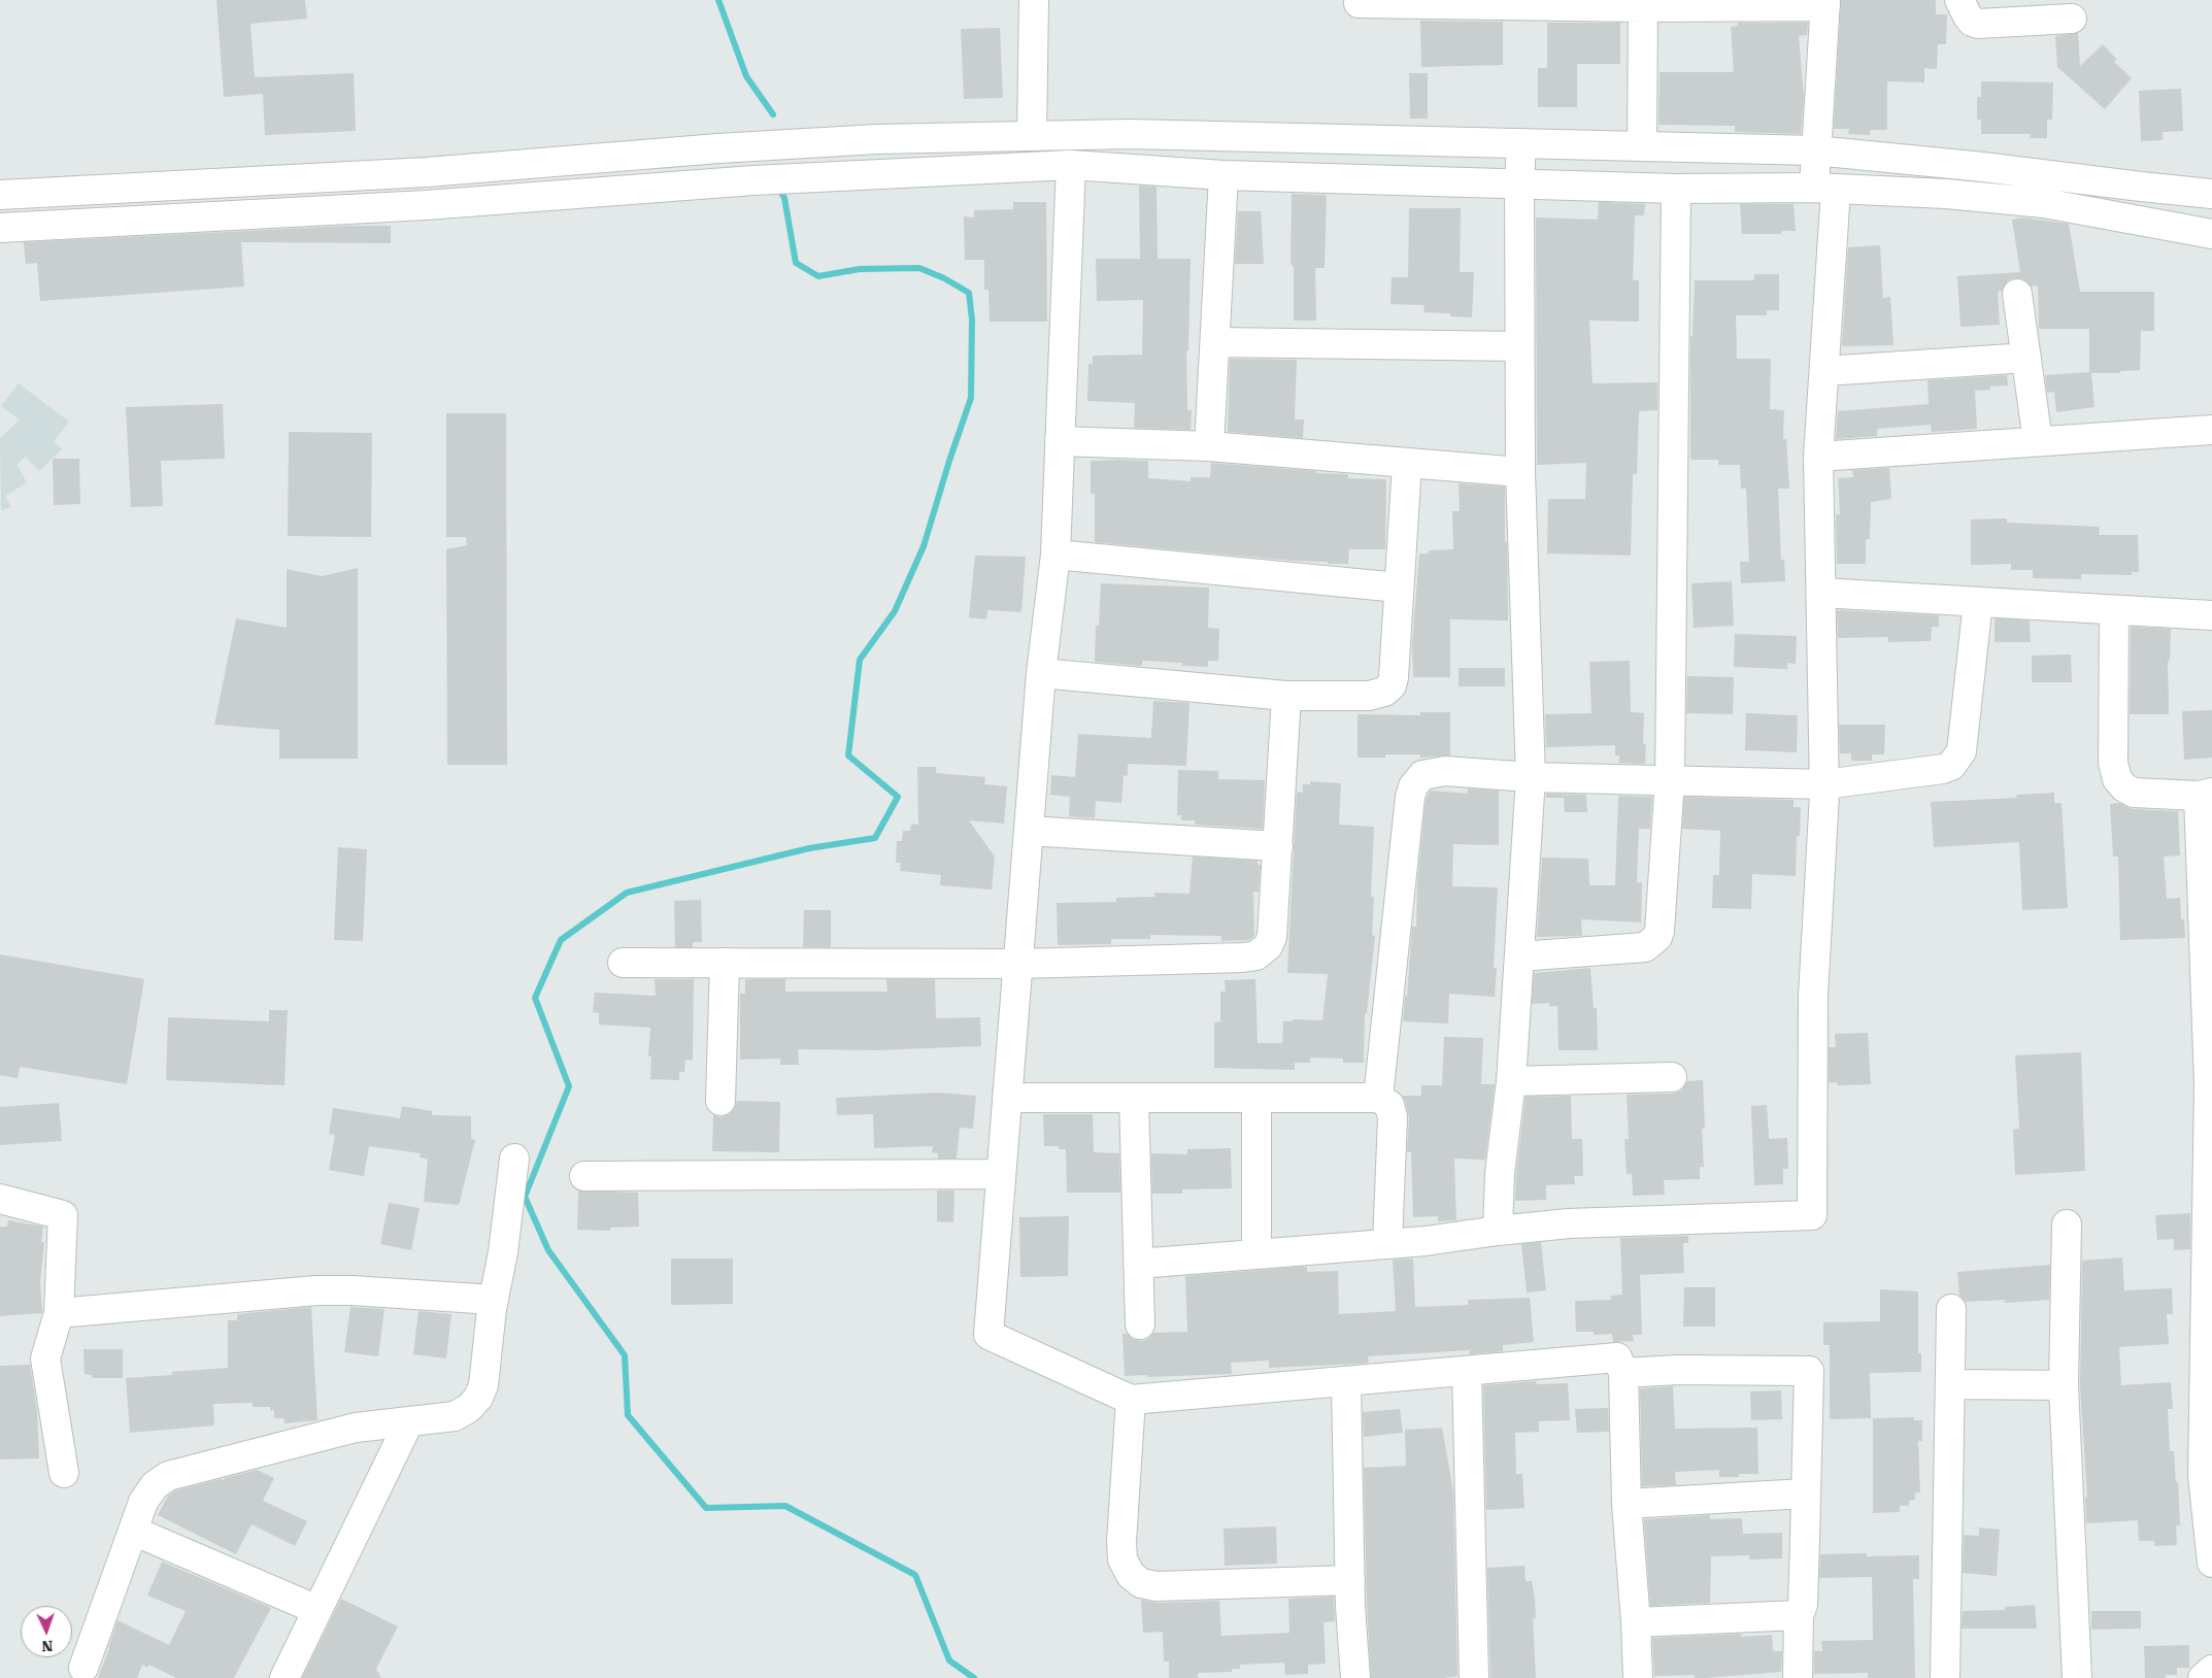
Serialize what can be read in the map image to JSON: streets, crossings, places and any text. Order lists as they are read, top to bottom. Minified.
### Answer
{"north":"bottom"}
